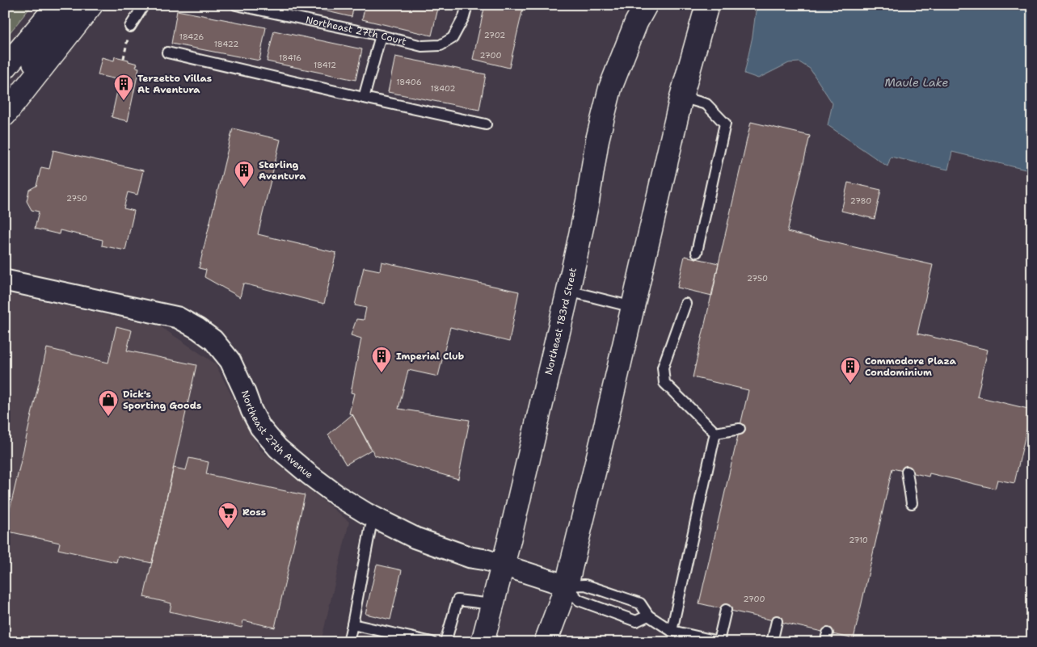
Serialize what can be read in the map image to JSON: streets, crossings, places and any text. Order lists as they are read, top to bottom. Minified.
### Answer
{"streets":{"street":["Northeast 183rd Street","Northeast 27th Avenue"],"lane":["Northeast 27th Court"]},"crossings":[["Northeast 183rd Street","Northeast 27th Avenue"]],"water":["Maule Lake"],"places":{"building":["Terzetto Villas At Aventura","Sterling Aventura","Imperial Club","Commodore Plaza Condominium"],"shop":["Dick's Sporting Goods"],"supermarket":["Ross"]},"house_numbers":["2702","18426","18422","2700","18416","18412","18406","18402","2750","2780","2750","2710","2700"]}
